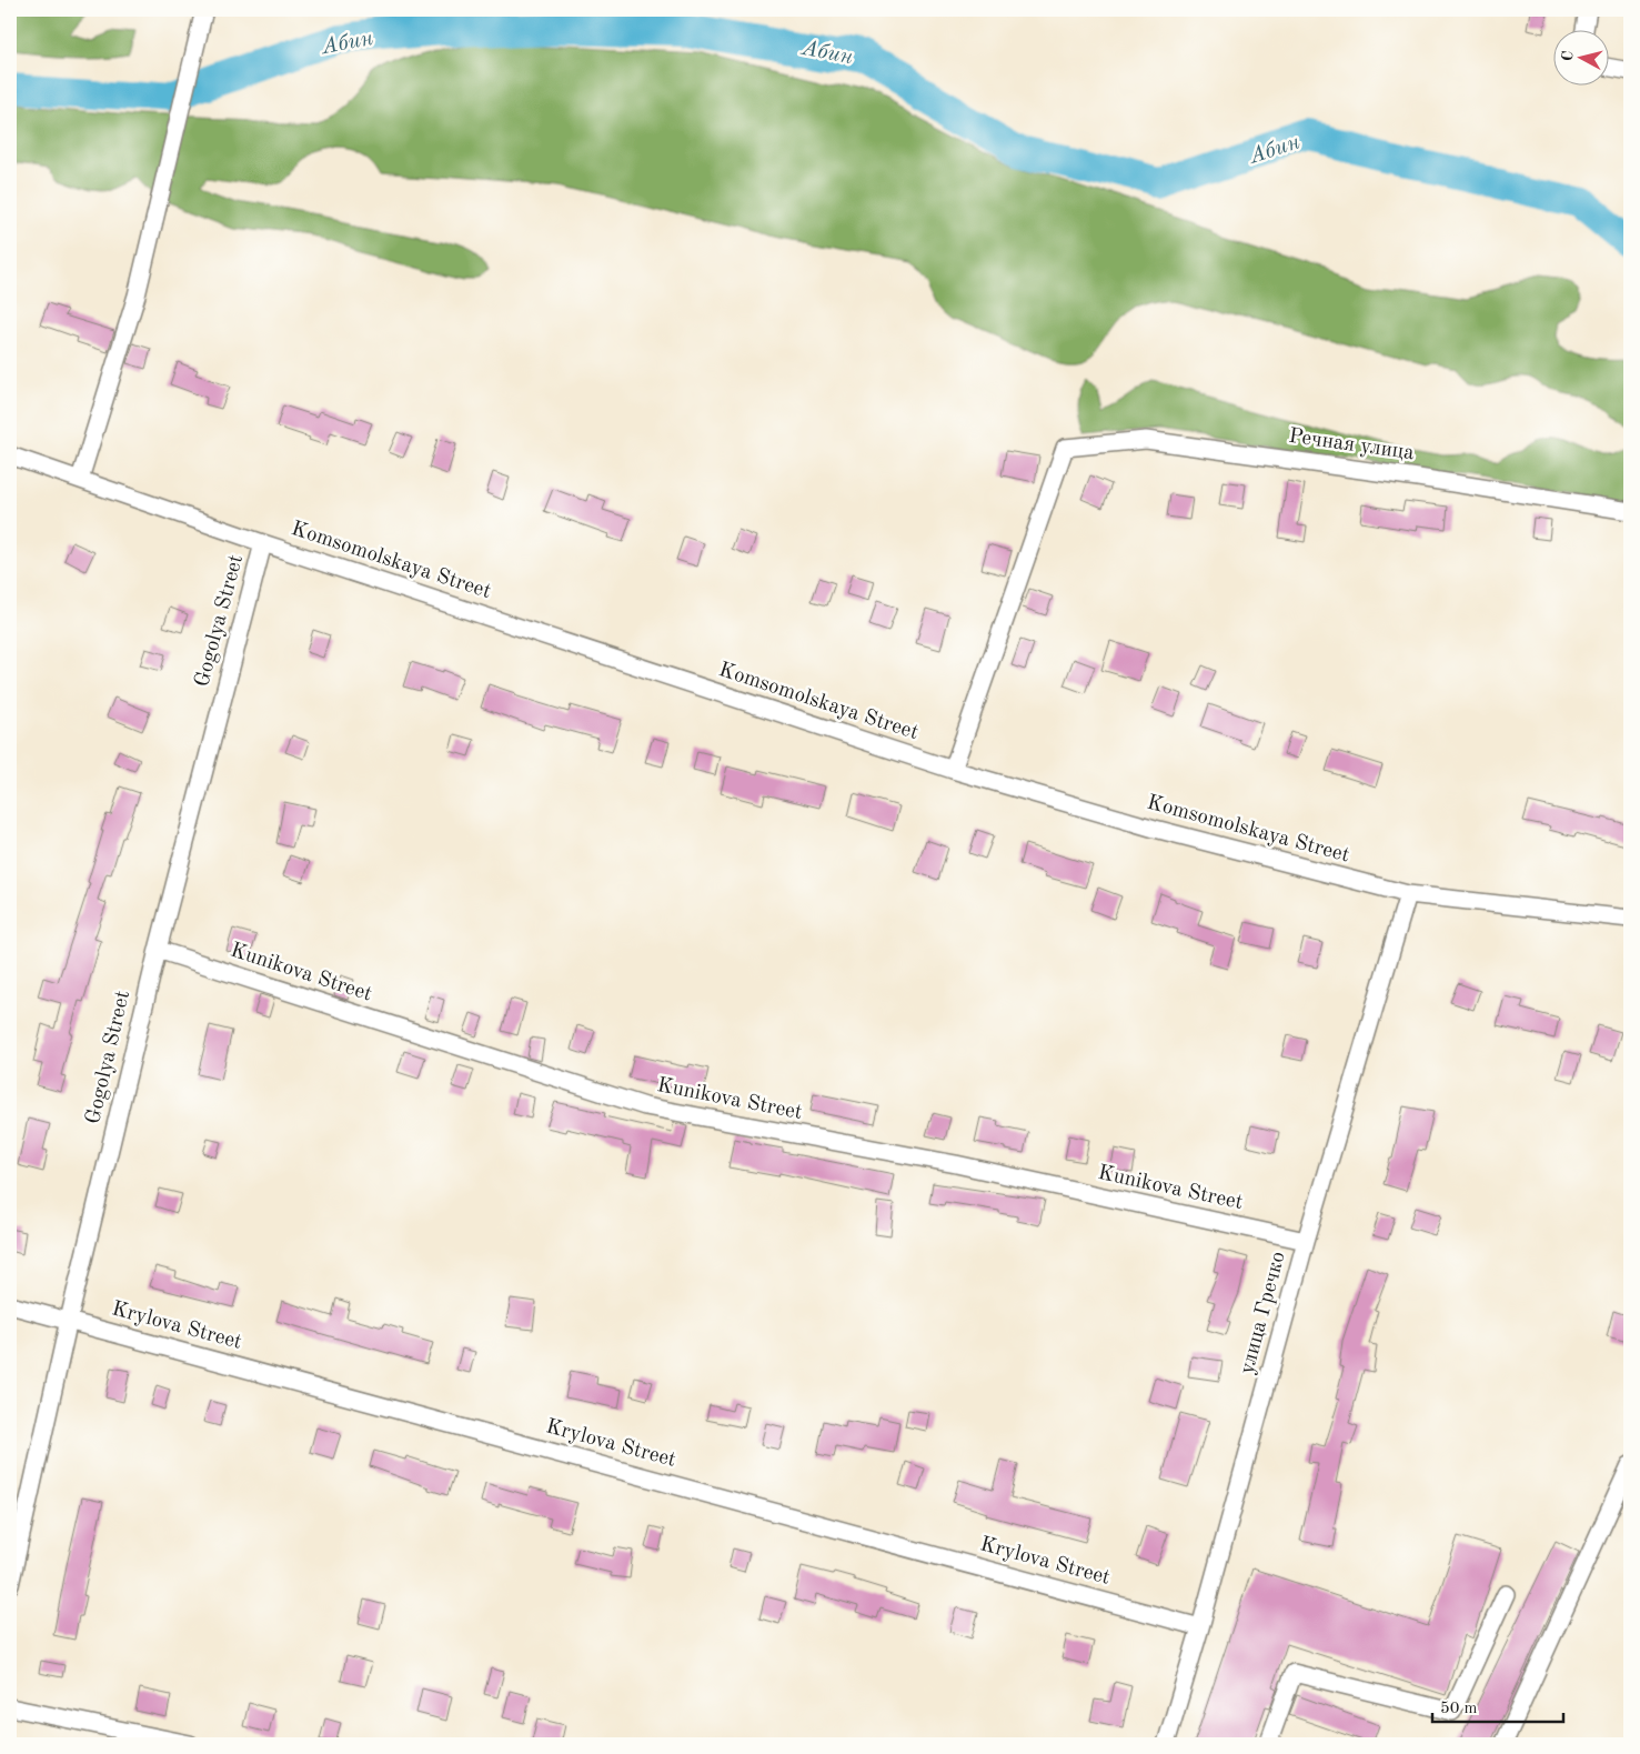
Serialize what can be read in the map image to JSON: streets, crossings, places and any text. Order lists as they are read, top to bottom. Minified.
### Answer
{"streets":{"street":["Речная улица","Komsomolskaya Street","Gogolya Street","Kunikova Street","улица Гречко","Krylova Street"]},"crossings":[["Речная улица","Komsomolskaya Street"],["Komsomolskaya Street","Gogolya Street"],["Komsomolskaya Street","улица Гречко"],["Gogolya Street","Kunikova Street"],["Gogolya Street","Krylova Street"],["Kunikova Street","улица Гречко"],["улица Гречко","Krylova Street"]],"water":["Абин"],"scale_bar":"50 m","north":"left"}
